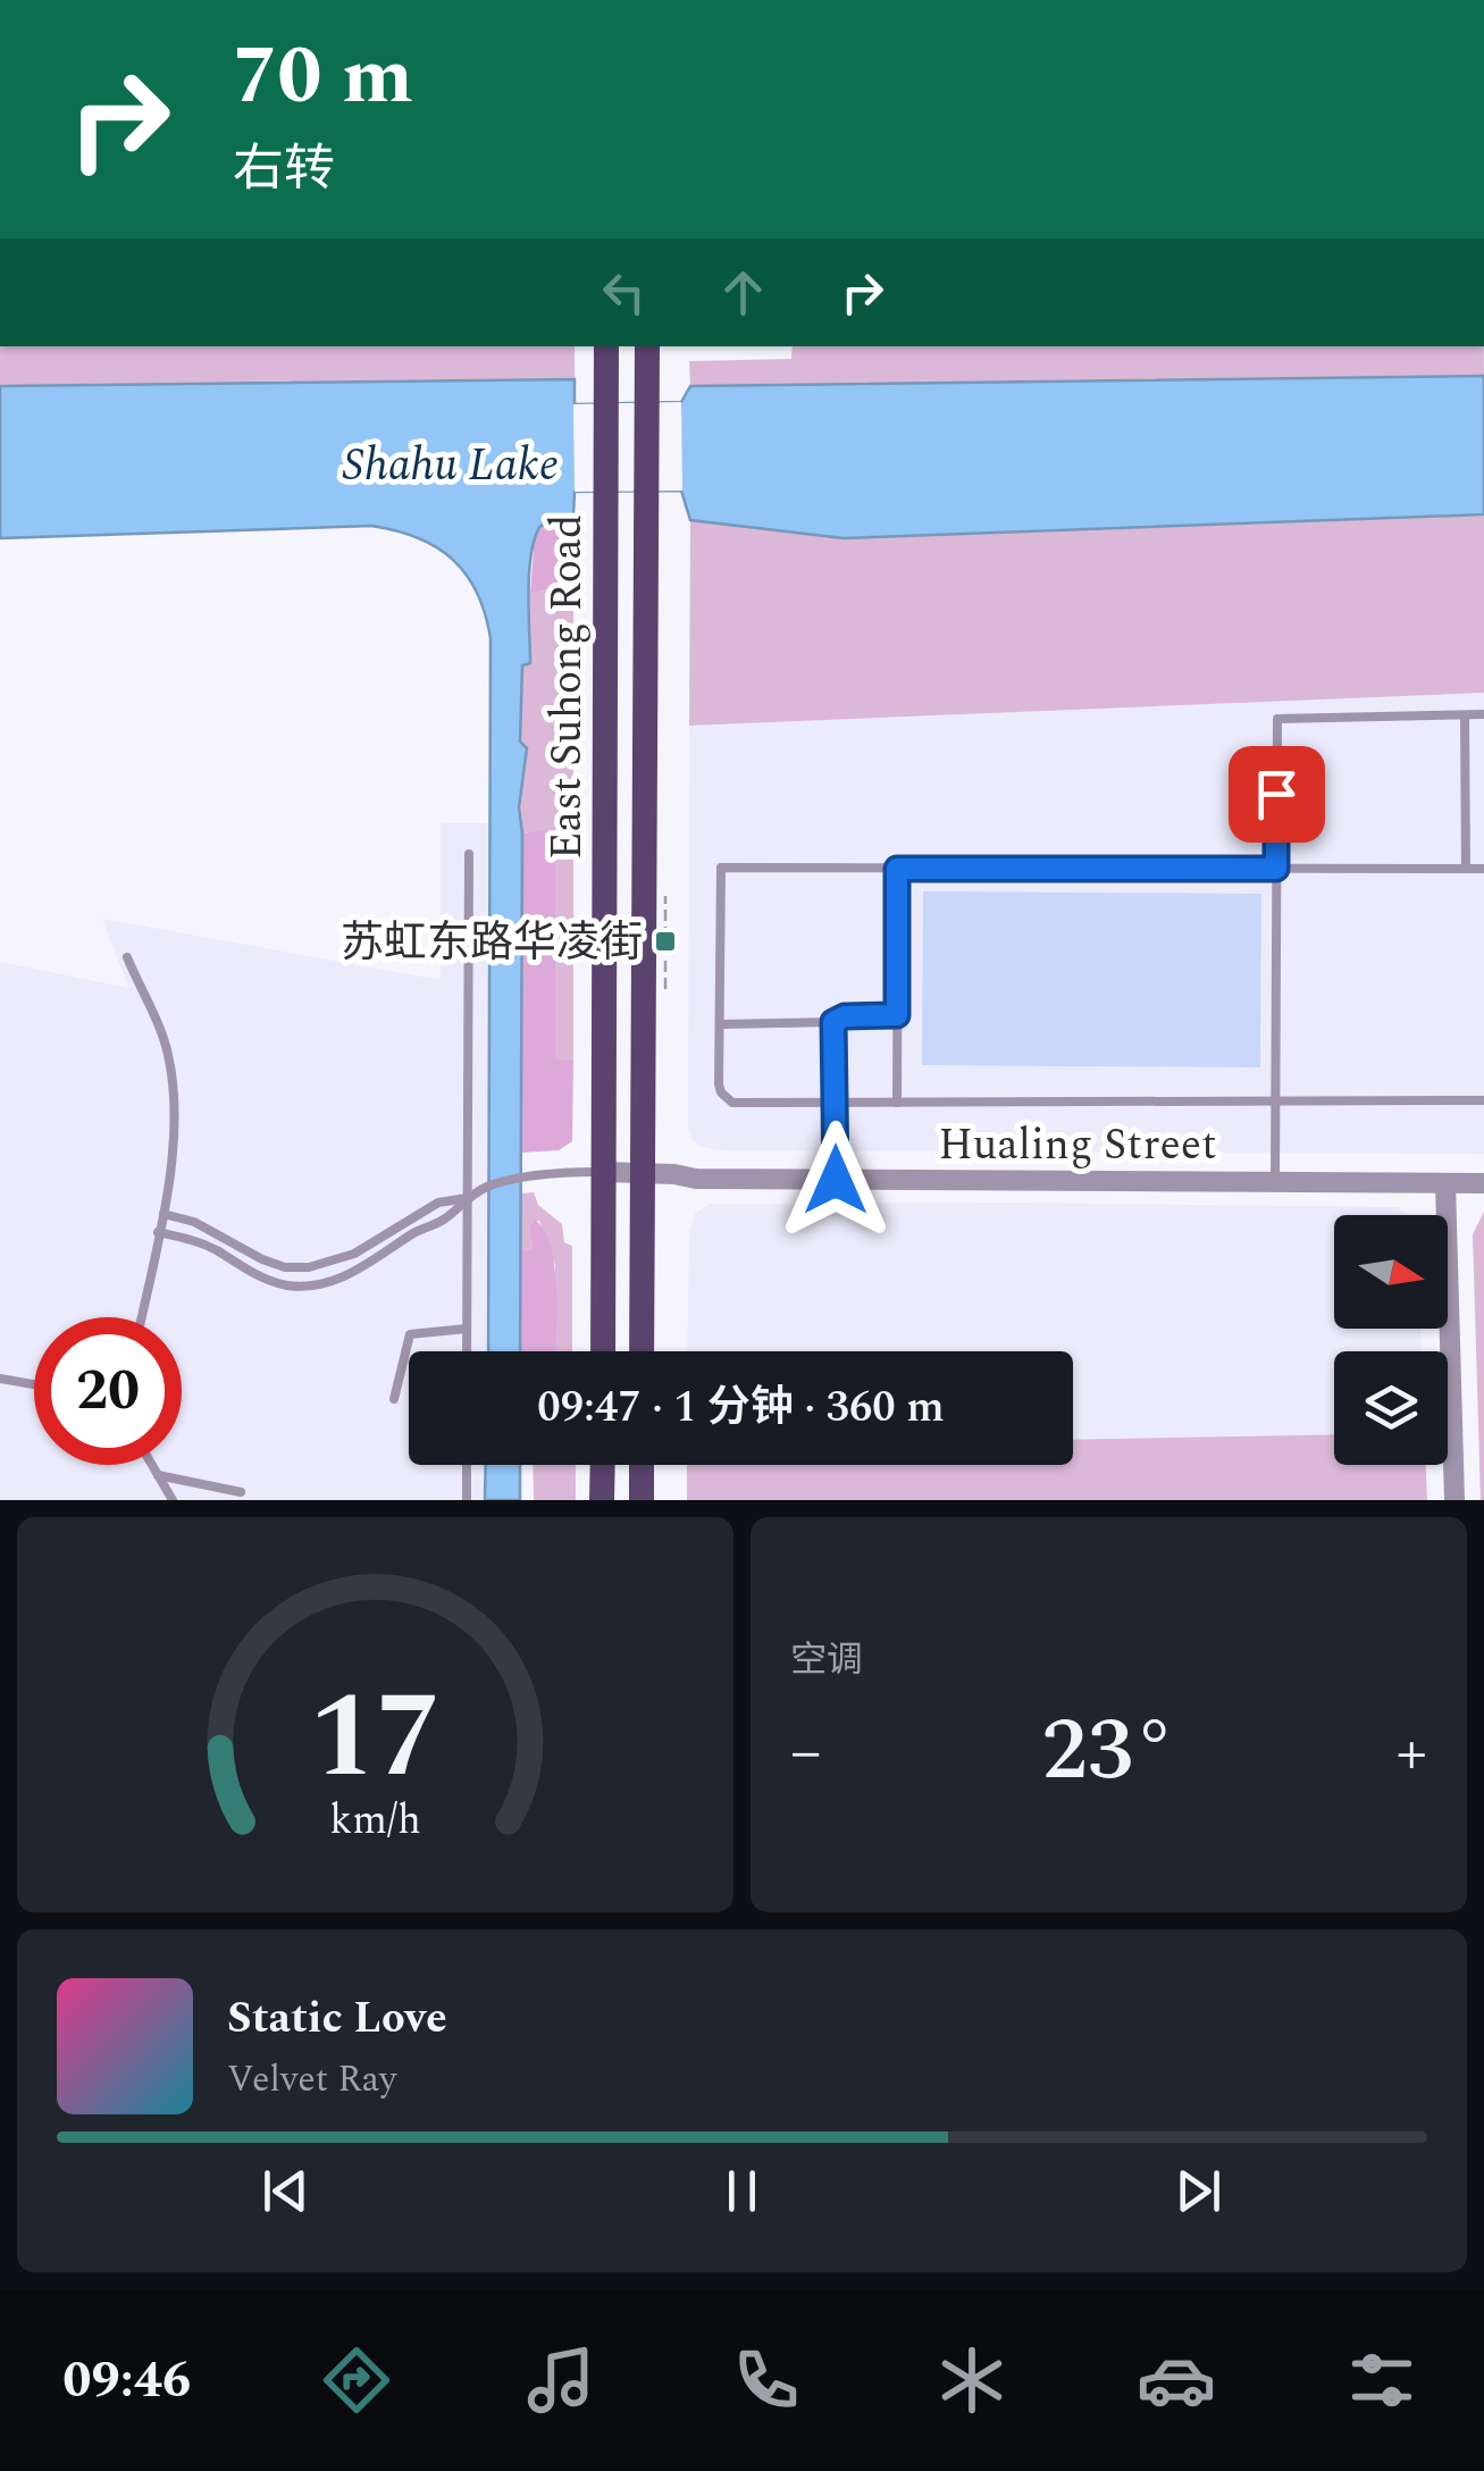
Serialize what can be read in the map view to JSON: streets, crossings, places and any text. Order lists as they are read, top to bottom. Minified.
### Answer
{"streets":{"main road":["East Suhong Road"],"street":["Hualing Street"]},"crossings":[["East Suhong Road","Hualing Street"]],"water":["Shahu Lake"],"places":{"transit":["苏虹东路华凌街"]},"north":"right","page":{"turn":["70 m","右转"],"limit":"20","trip":"09:47 · 1 分钟 · 360 m","tile":"空调","heat":["−","23°","+"],"song":["Static Love","Velvet Ray"],"tabs":"09:46","gauge":["17","km/h"]}}
